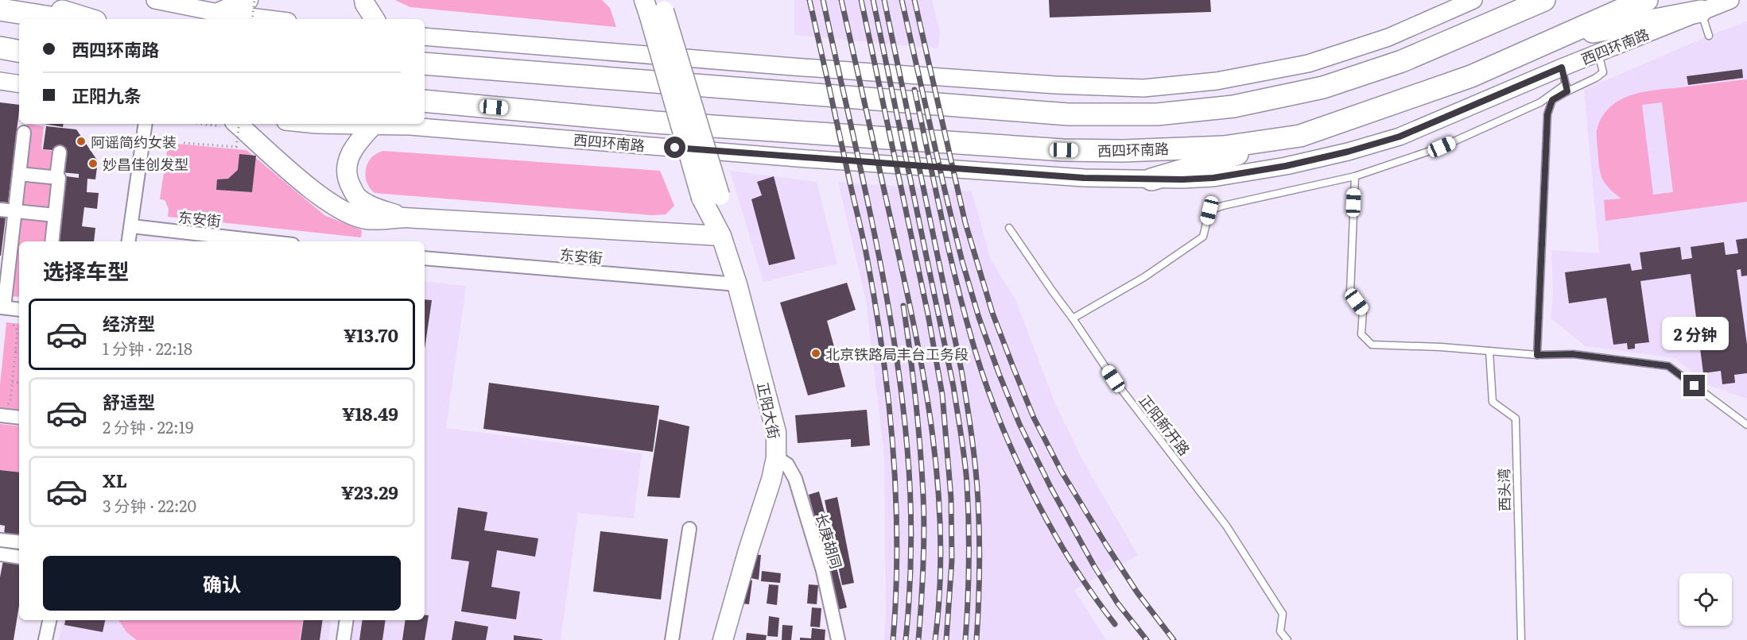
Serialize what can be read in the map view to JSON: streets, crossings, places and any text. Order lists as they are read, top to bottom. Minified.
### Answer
{"streets":{"highway":["西四环南路"],"main road":["正阳大街"],"street":["东安街","长庚胡同"],"lane":["正阳新开路","西头湾"]},"crossings":[["东安街","正阳大街"],["正阳大街","长庚胡同"]],"places":["阿谣简约女装","妙昌佳创发型","北京铁路局丰台工务段"],"page":{"banner":["西四环南路","正阳九条"],"heading":"选择车型","list":[{"name":"经济型","note":"1 分钟 · 22:18","value":"¥13.70"},{"name":"舒适型","note":"2 分钟 · 22:19","value":"¥18.49"},{"name":"XL","note":"3 分钟 · 22:20","value":"¥23.29"}],"bubble":"2 分钟","buttons":"确认"}}
